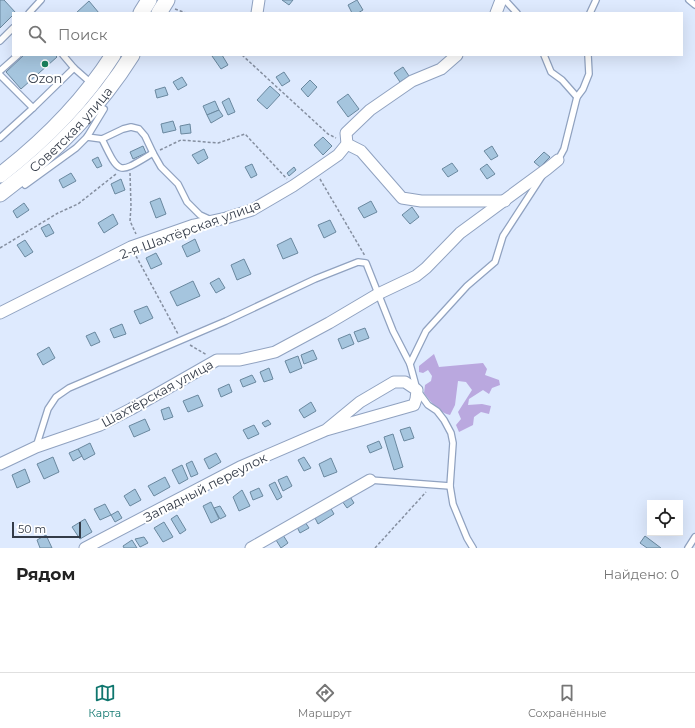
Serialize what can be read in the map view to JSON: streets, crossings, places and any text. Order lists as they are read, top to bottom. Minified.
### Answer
{"streets":{"main road":["Советская улица"],"street":["2-я Шахтёрская улица","Шахтёрская улица","Западный переулок"]},"places":["Ozon"],"scale_bar":"50 m","page":{"search":"Поиск","scale":"50 m","heading":["Рядом","Найдено: 0"],"nav":["Карта","Маршрут","Сохранённые"]}}
